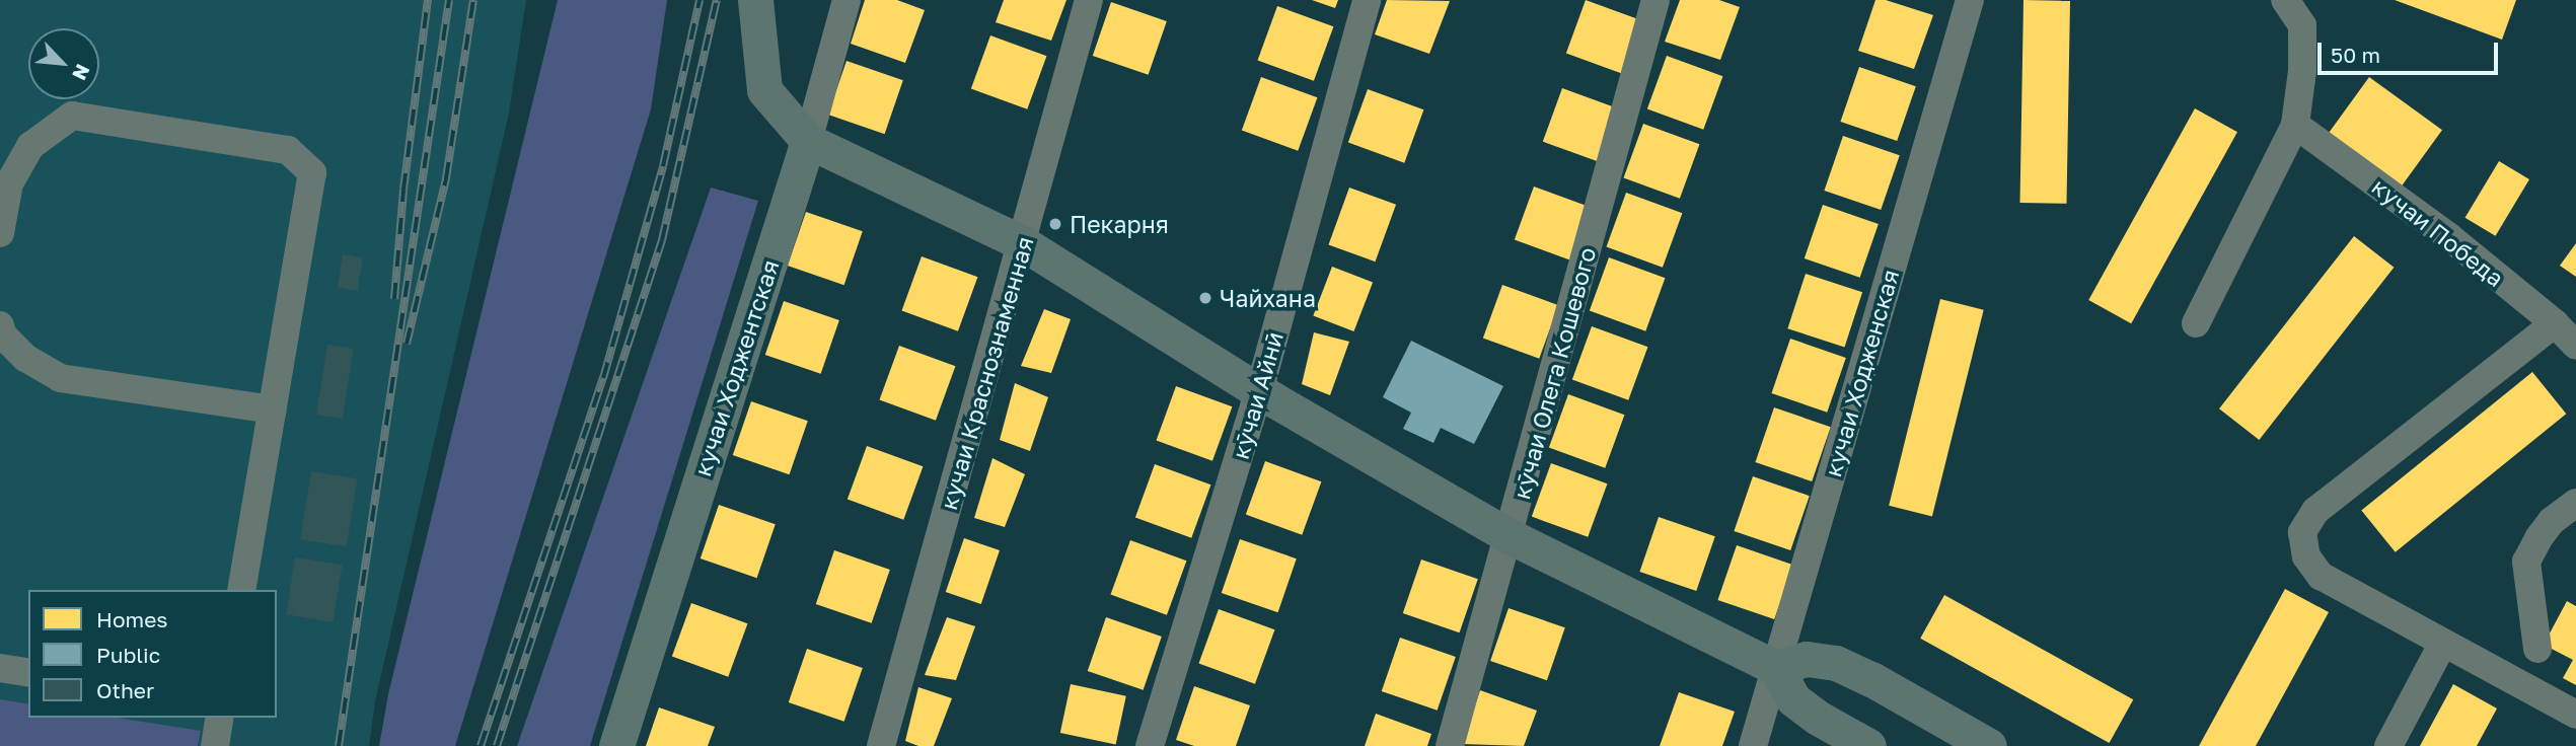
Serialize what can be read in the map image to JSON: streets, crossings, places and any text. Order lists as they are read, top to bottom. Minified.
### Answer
{"streets":{"main road":["кучаи Ходжентская"],"street":["кучаи Победа","кучаи Краснознаменная","кӯчаи Олега Кошевого","кучаи Ходженская","кӯчаи Айнӣ"]},"places":["Пекарня","Чайхана"],"legend":["Homes","Public","Other"],"scale_bar":"50 m","north":"bottom right"}
